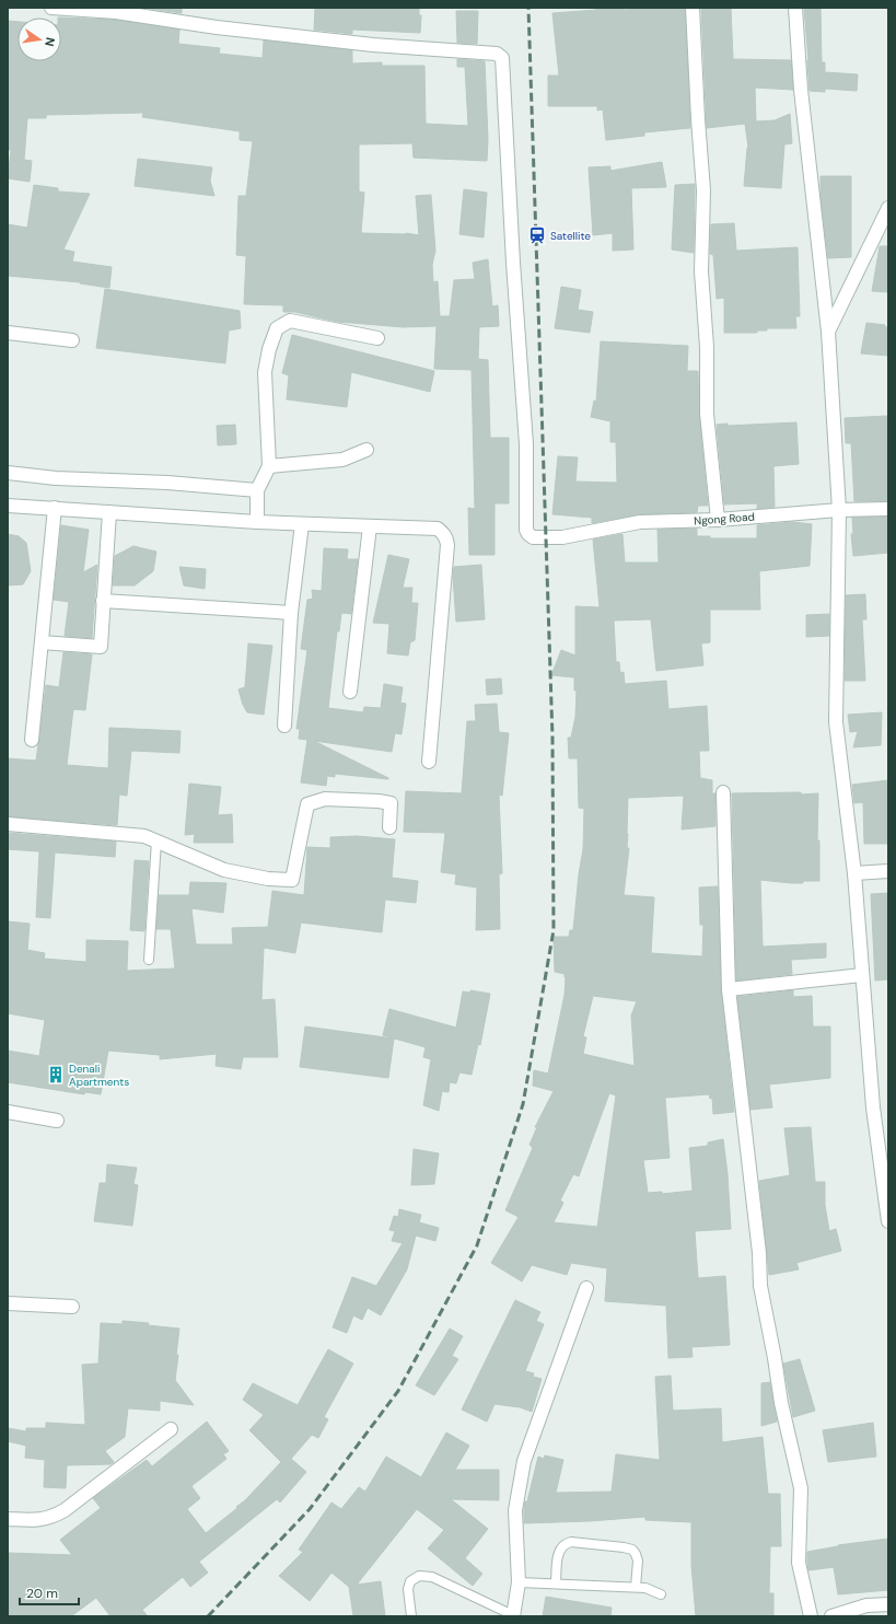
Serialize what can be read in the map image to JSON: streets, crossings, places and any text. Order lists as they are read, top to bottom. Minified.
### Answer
{"streets":{"street":["Ngong Road"]},"places":{"station":["Satellite"],"building":["Denali Apartments"]},"scale_bar":"20 m","north":"right"}
